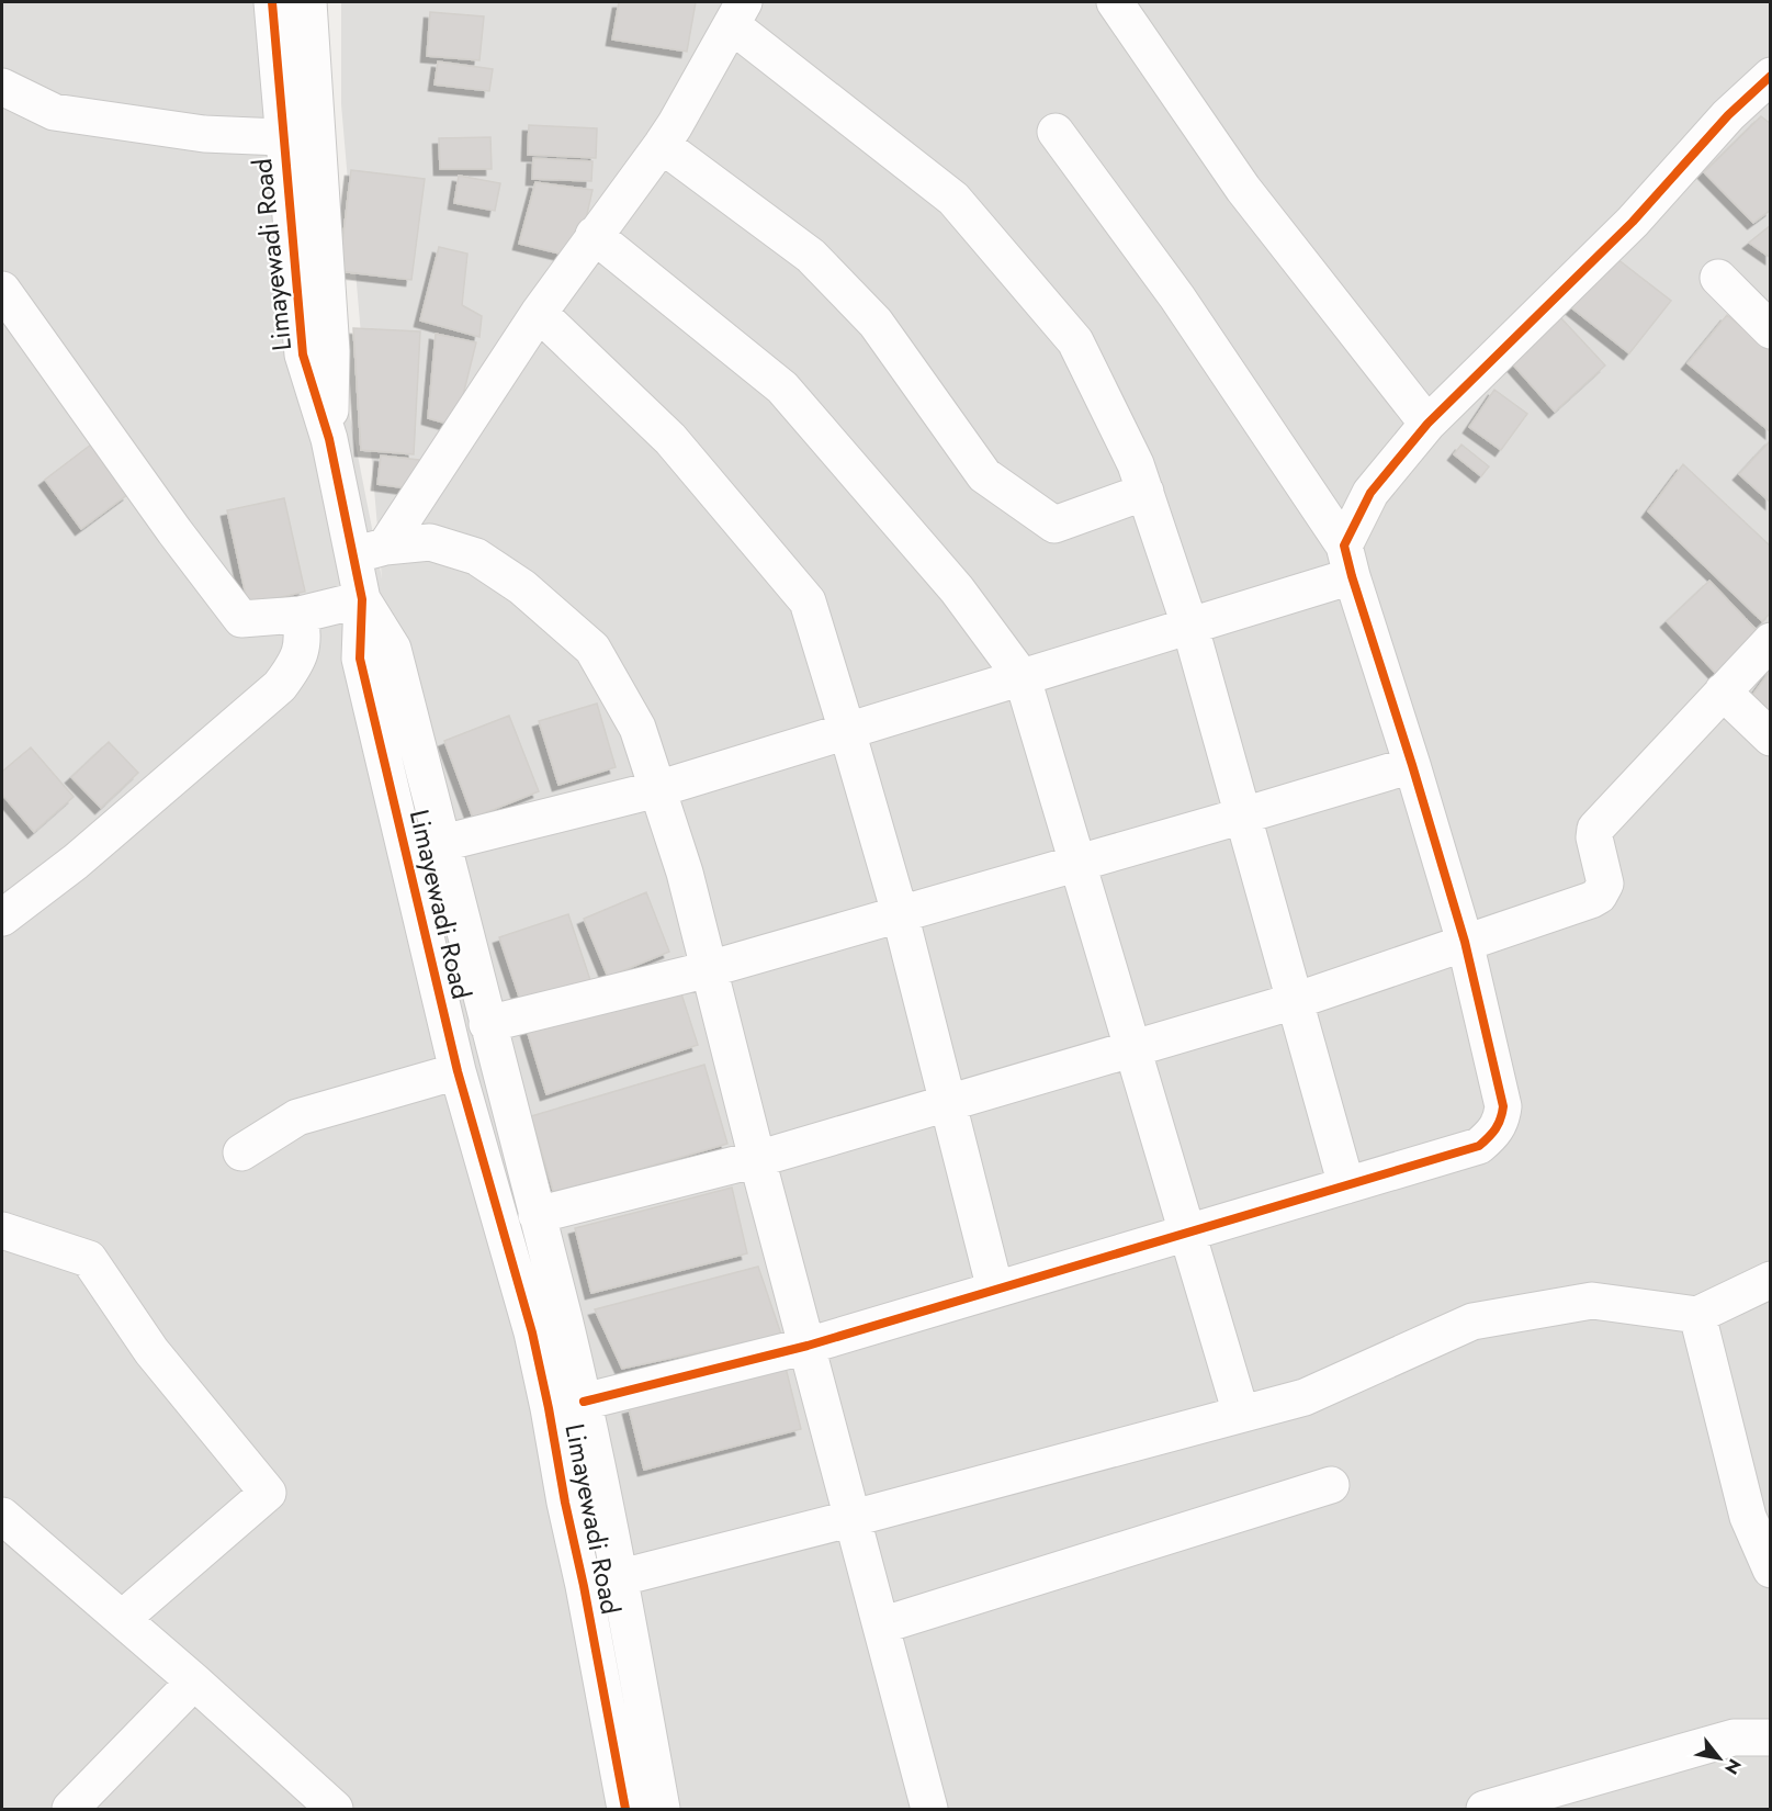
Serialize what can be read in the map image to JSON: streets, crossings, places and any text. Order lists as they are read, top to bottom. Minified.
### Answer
{"streets":{"street":["Limayewadi Road"]},"north":"bottom right"}
